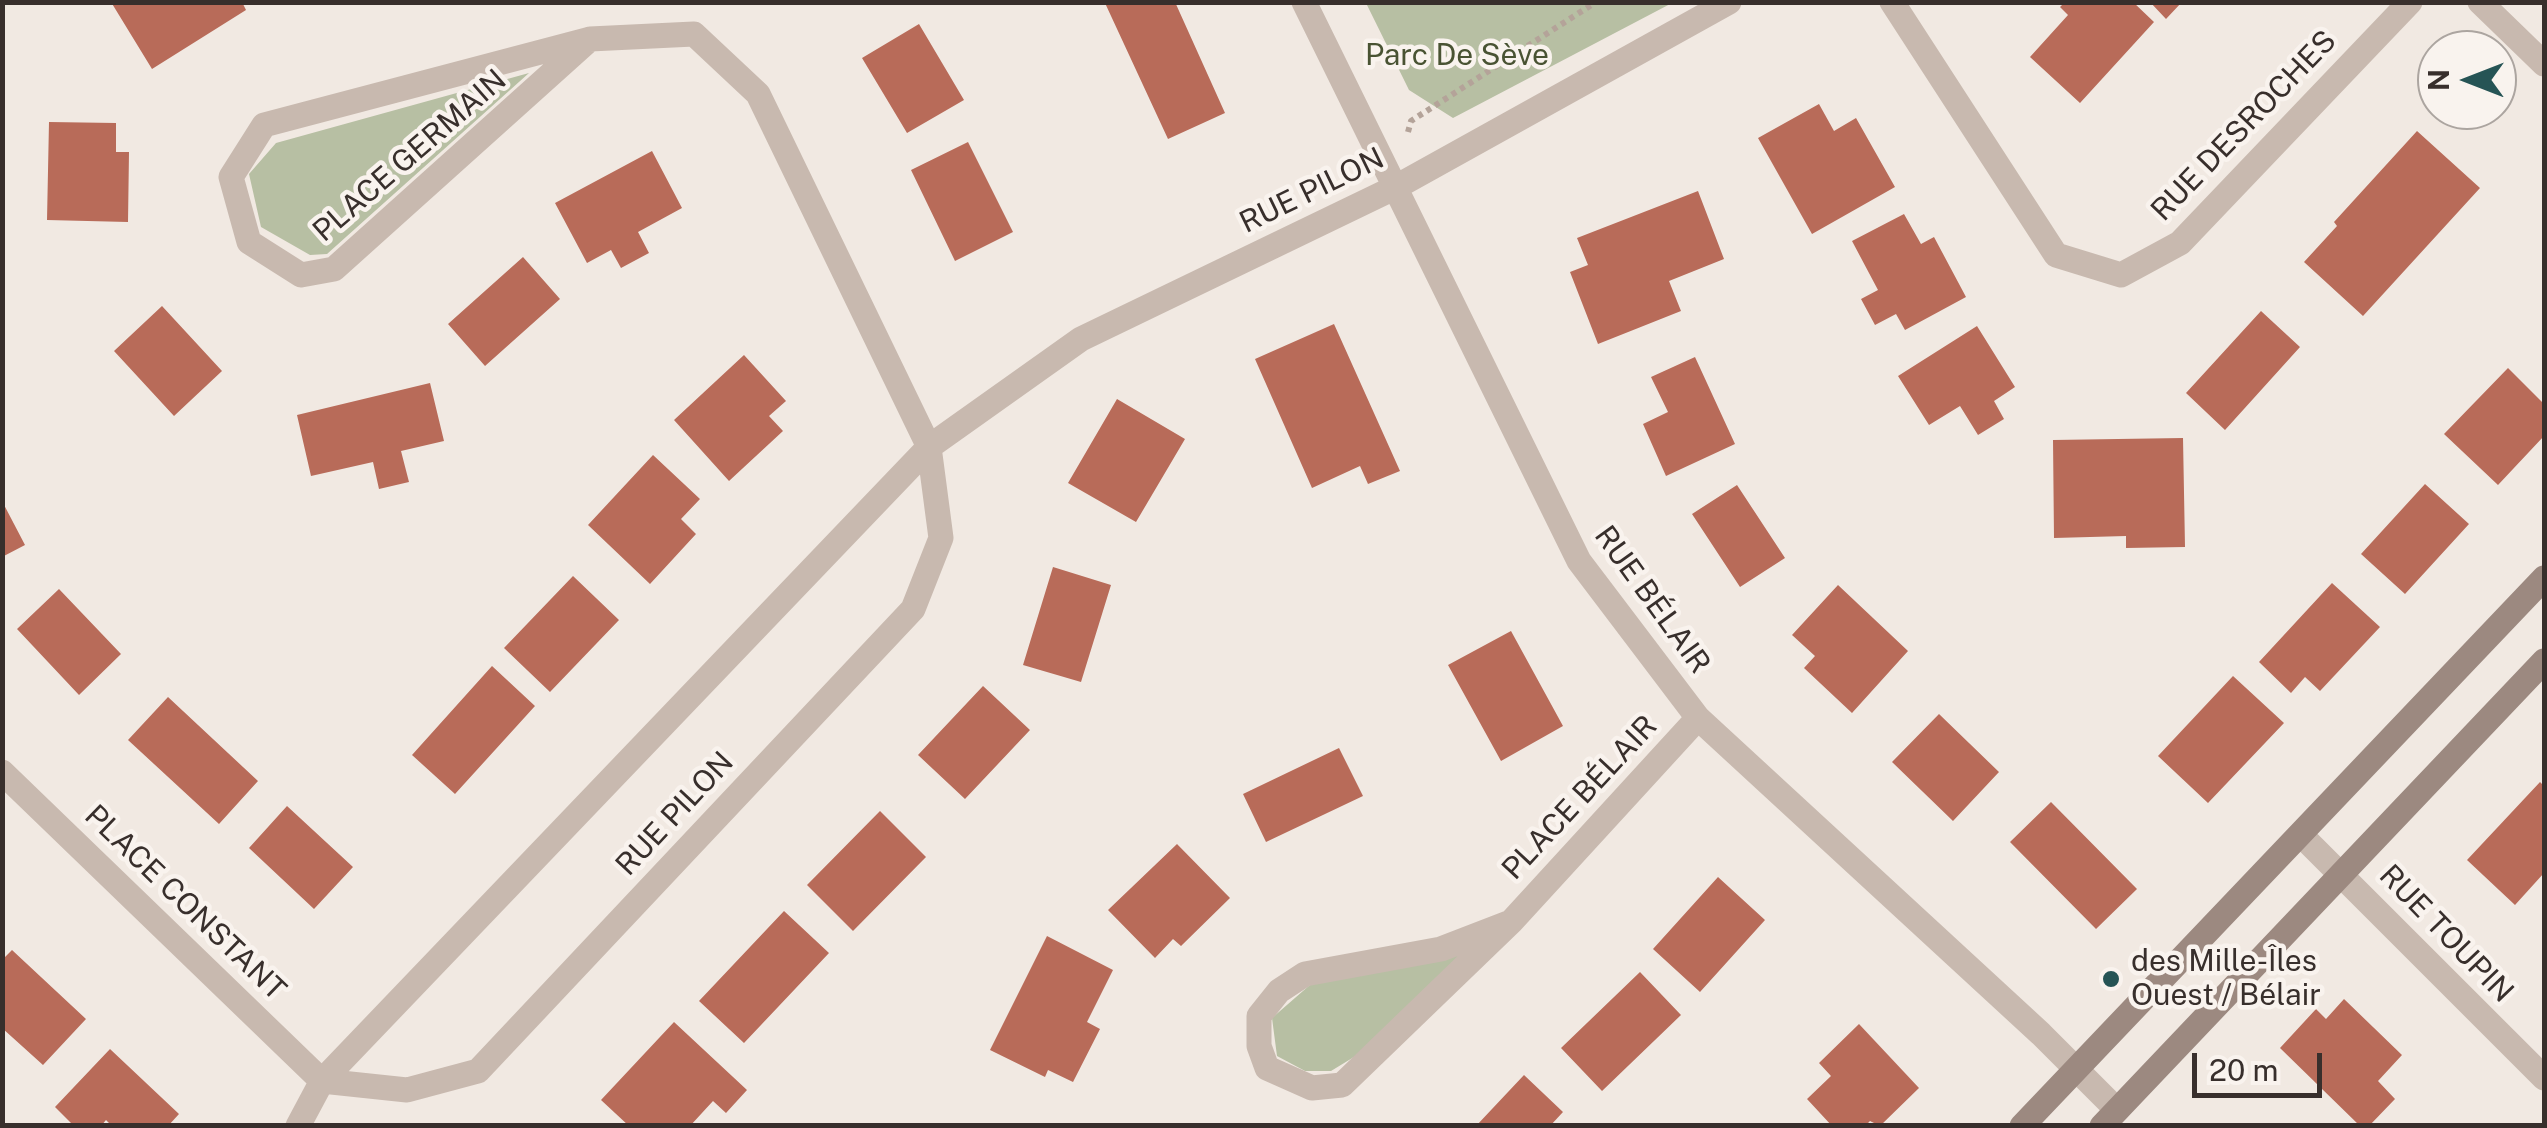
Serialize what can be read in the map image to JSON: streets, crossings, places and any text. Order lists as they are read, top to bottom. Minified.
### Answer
{"streets":{"street":["RUE DESROCHES","PLACE GERMAIN","RUE PILON","RUE BÉLAIR","PLACE BÉLAIR","PLACE CONSTANT","RUE TOUPIN"]},"crossings":[["PLACE GERMAIN","RUE PILON"],["RUE PILON","RUE BÉLAIR"],["RUE PILON","PLACE CONSTANT"],["RUE BÉLAIR","PLACE BÉLAIR"]],"parks":["Parc De Sève"],"places":["des Mille-Îles Ouest / Bélair"],"scale_bar":"20 m","north":"left"}
